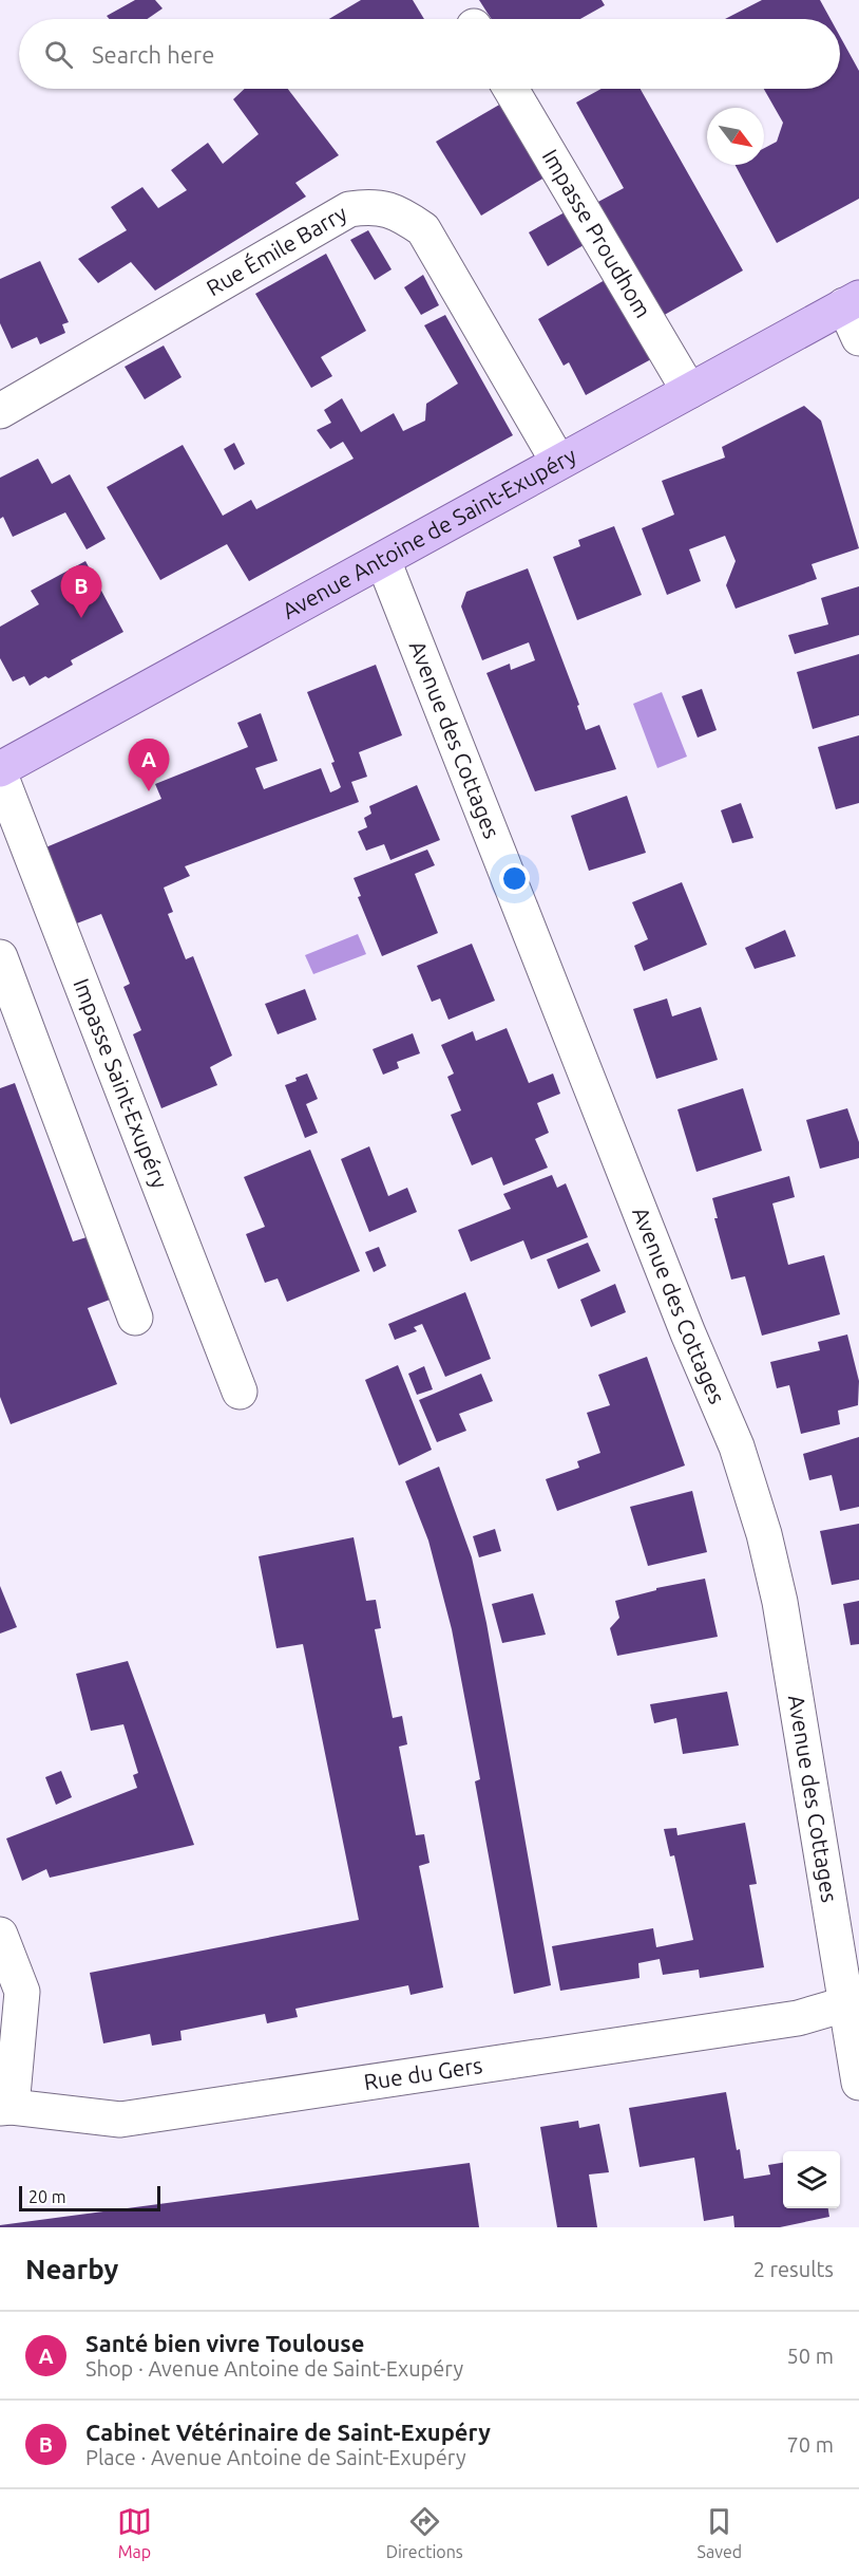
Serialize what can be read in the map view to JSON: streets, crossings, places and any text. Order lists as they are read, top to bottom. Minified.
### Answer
{"streets":{"main road":["Avenue Antoine de Saint-Exupéry"],"street":["Impasse Proudhom","Rue Émile Barry","Avenue des Cottages","Impasse Saint-Exupéry","Rue du Gers"]},"crossings":[["Impasse Proudhom","Avenue Antoine de Saint-Exupéry"],["Rue Émile Barry","Avenue Antoine de Saint-Exupéry"],["Avenue Antoine de Saint-Exupéry","Avenue des Cottages"],["Avenue des Cottages","Rue du Gers"]],"scale_bar":"20 m","north":"bottom right","page":{"search":"Search here","pins":["B","A"],"scale":"20 m","heading":["Nearby","2 results"],"list":[{"mark":"A","name":"Santé bien vivre Toulouse","note":"Shop · Avenue Antoine de Saint-Exupéry","value":"50 m"},{"mark":"B","name":"Cabinet Vétérinaire de Saint-Exupéry","note":"Place · Avenue Antoine de Saint-Exupéry","value":"70 m"}],"nav":["Map","Directions","Saved"]}}
